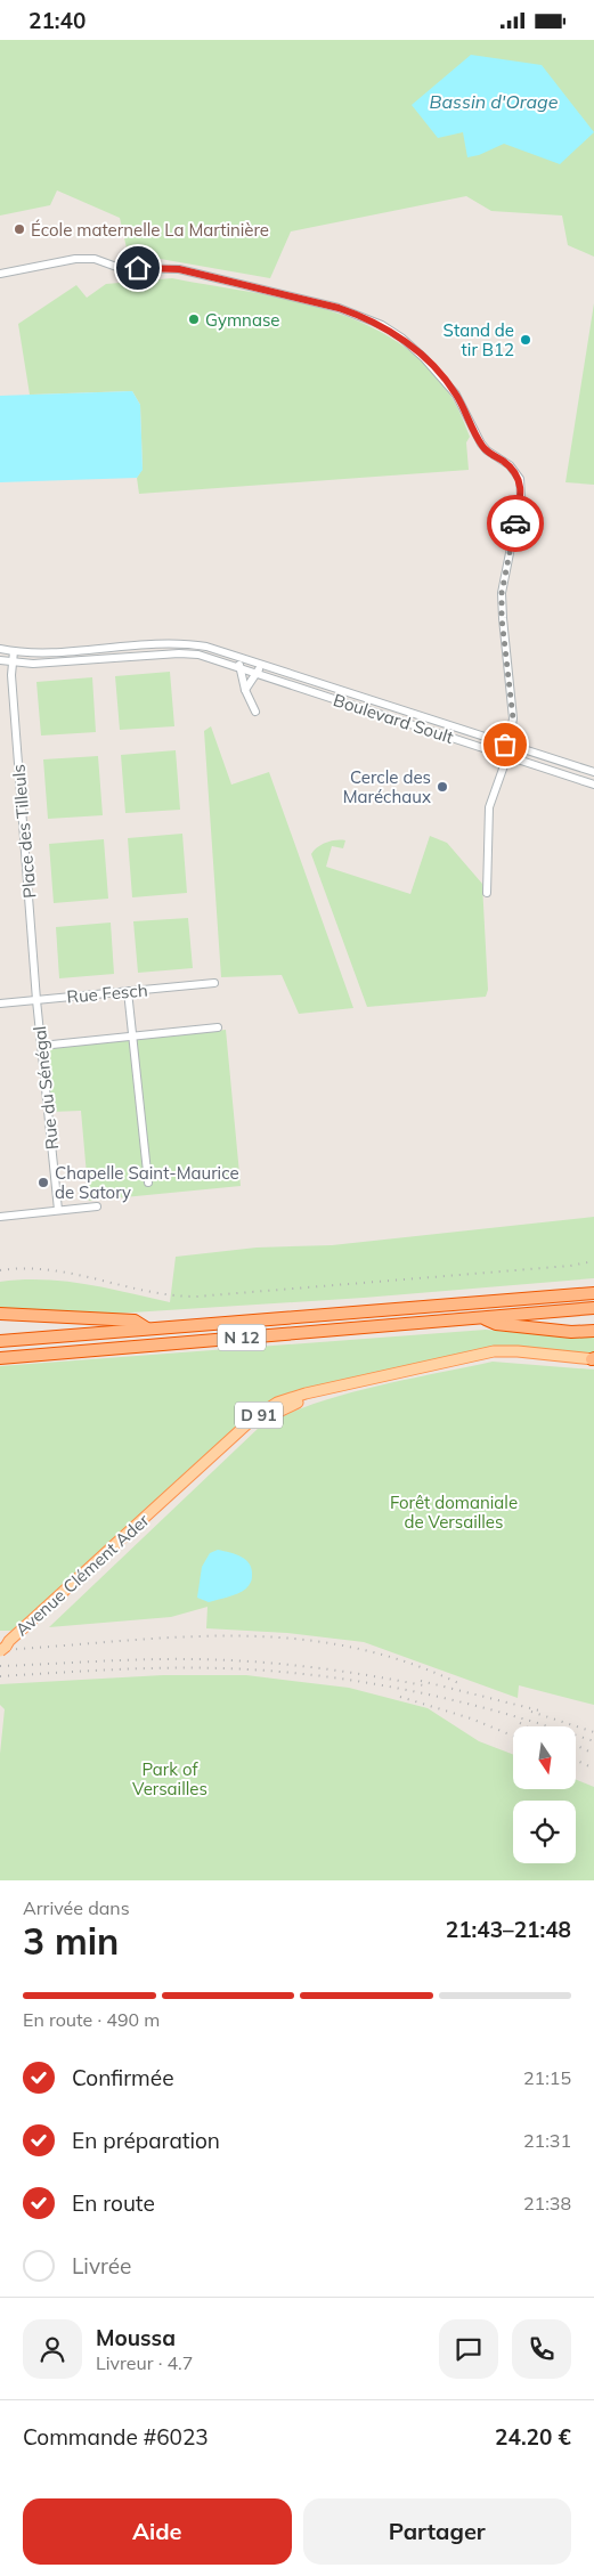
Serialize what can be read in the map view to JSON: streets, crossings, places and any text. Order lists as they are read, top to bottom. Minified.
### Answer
{"streets":{"highway":["N 12"],"main road":["D 91","Avenue Clément Ader"],"street":["Boulevard Soult","Place des Tilleuls","Rue Fesch","Rue du Sénégal"]},"crossings":[["Boulevard Soult","Place des Tilleuls"],["Place des Tilleuls","Rue Fesch"],["Place des Tilleuls","Rue du Sénégal"],["Rue Fesch","Rue du Sénégal"]],"water":["Bassin d'Orage"],"parks":["Forêt domaniale de Versailles","Park of Versailles"],"places":["École maternelle La Martinière","Gymnase","Stand de tir B12","Cercle des Maréchaux","Chapelle Saint-Maurice de Satory"],"north":"bottom","page":{"status":"21:40","heading":["3 min","Arrivée dans","21:43–21:48"],"panel":["Moussa","Livreur · 4.7","Commande #6023","24.20 €"],"bar":"En route · 490 m","list":[["Confirmée","21:15"],["En préparation","21:31"],["En route","21:38"],"Livrée"],"buttons":["Aide","Partager"]}}
